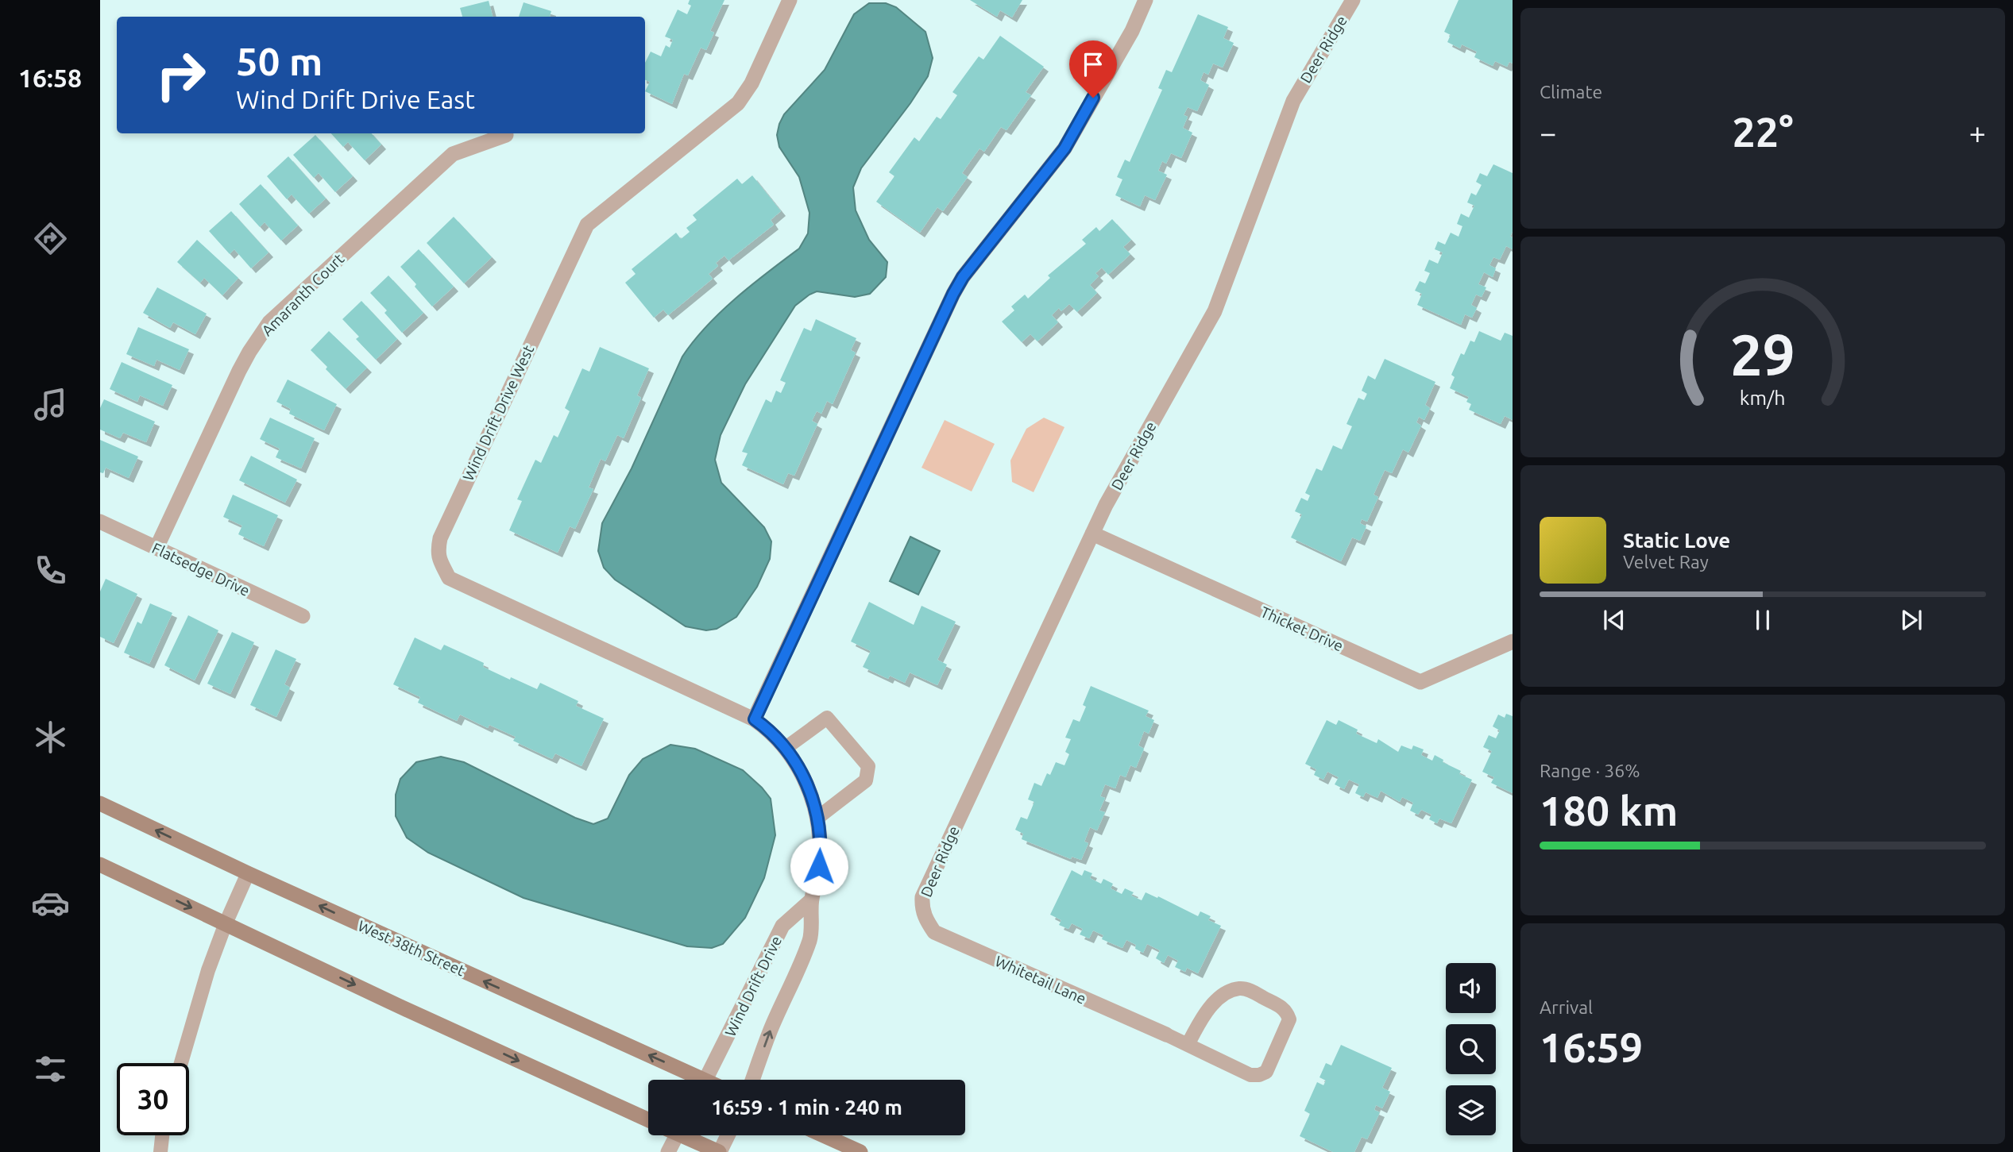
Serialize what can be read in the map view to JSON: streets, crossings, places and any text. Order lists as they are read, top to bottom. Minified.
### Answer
{"streets":{"main road":["West 38th Street"],"street":["Deer Ridge","Amaranth Court","Wind Drift Drive West","Flatsedge Drive","Thicket Drive","Whitetail Lane","Wind Drift Drive"]},"crossings":[["Deer Ridge","Thicket Drive"],["Deer Ridge","Whitetail Lane"],["Amaranth Court","Flatsedge Drive"],["Wind Drift Drive West","Wind Drift Drive"]],"page":{"tabs":"16:58","tile":["Climate",["Range · 36%","180 km"],["Arrival","16:59"]],"turn":["50 m","Wind Drift Drive East"],"heat":["−","22°","+"],"song":["Static Love","Velvet Ray"],"limit":"30","trip":"16:59 · 1 min · 240 m","gauge":["29","km/h"]}}
